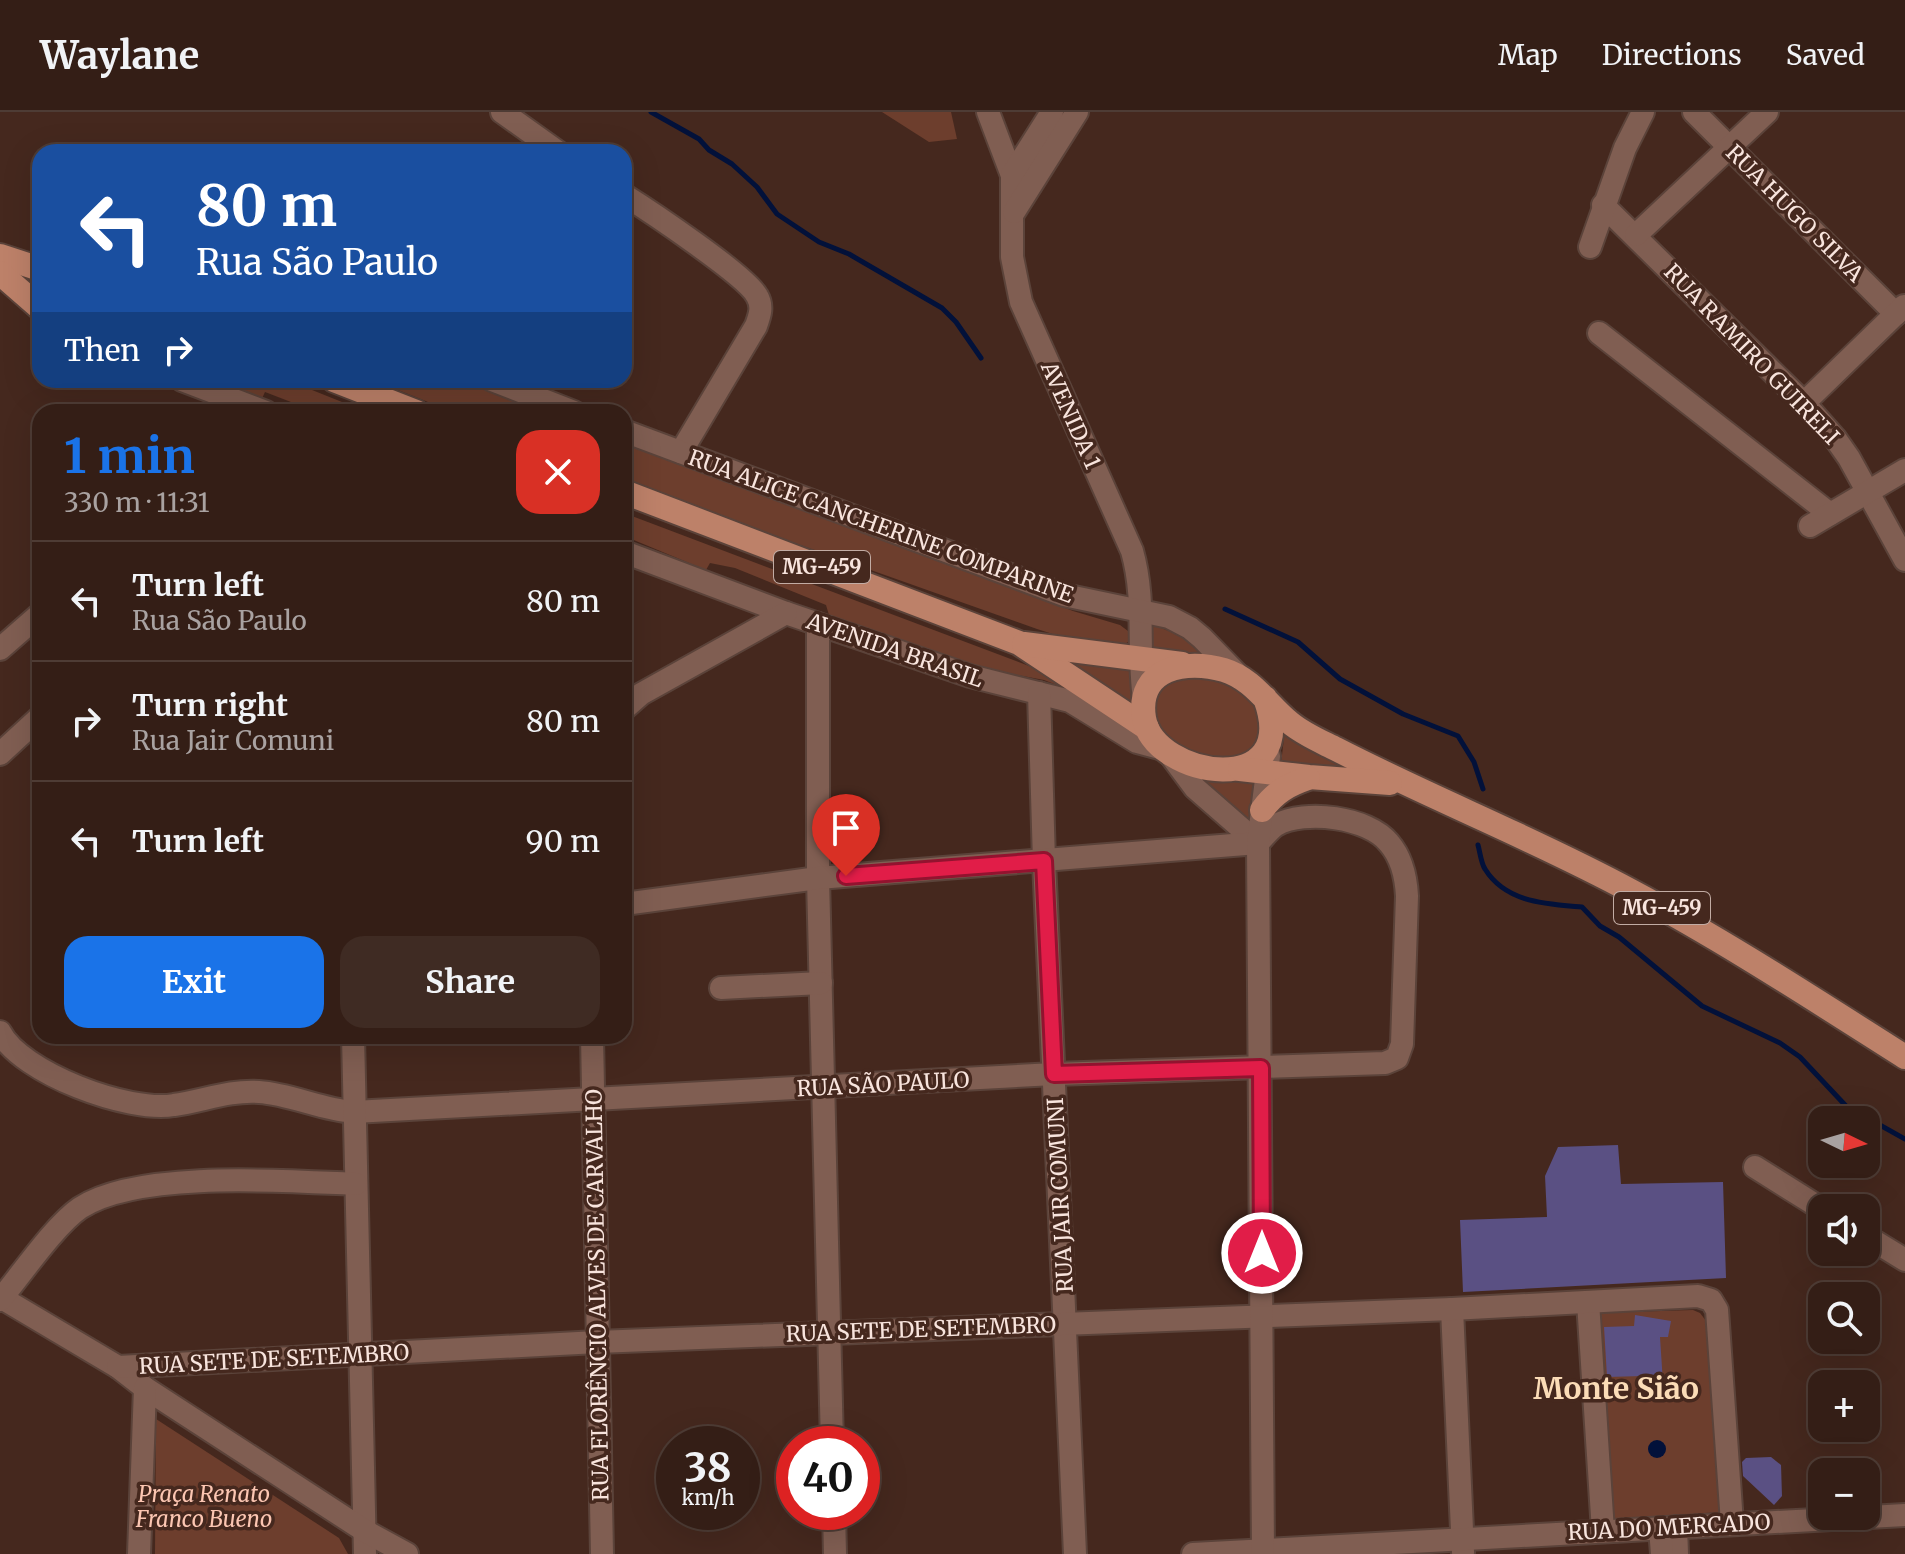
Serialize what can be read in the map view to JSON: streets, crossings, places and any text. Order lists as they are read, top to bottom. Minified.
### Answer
{"streets":{"main road":["MG-459"],"street":["RUA HUGO SILVA","RUA RAMIRO GUIRELI","AVENIDA 1","RUA ALICE CANCHERINE COMPARINE","AVENIDA BRASIL","RUA SÃO PAULO","RUA JAIR COMUNI","RUA FLORÊNCIO ALVES DE CARVALHO","RUA SETE DE SETEMBRO","RUA DO MERCADO"]},"crossings":[["AVENIDA 1","RUA ALICE CANCHERINE COMPARINE"],["AVENIDA 1","MG-459"],["AVENIDA 1","AVENIDA BRASIL"],["RUA ALICE CANCHERINE COMPARINE","MG-459"],["RUA ALICE CANCHERINE COMPARINE","AVENIDA BRASIL"],["MG-459","AVENIDA BRASIL"],["AVENIDA BRASIL","RUA JAIR COMUNI"],["RUA SÃO PAULO","RUA JAIR COMUNI"],["RUA SÃO PAULO","RUA FLORÊNCIO ALVES DE CARVALHO"],["RUA JAIR COMUNI","RUA SETE DE SETEMBRO"],["RUA FLORÊNCIO ALVES DE CARVALHO","RUA SETE DE SETEMBRO"],["RUA SETE DE SETEMBRO","RUA DO MERCADO"]],"districts":["Monte Sião"],"parks":["Praça Renato Franco Bueno"],"north":"right","page":{"header":"Waylane","nav":["Map","Directions","Saved"],"turn":["80 m","Rua São Paulo"],"then":"Then","heading":["1 min","330 m · 11:31"],"list":[{"name":"Turn left","note":"Rua São Paulo","value":"80 m"},{"name":"Turn right","note":"Rua Jair Comuni","value":"80 m"},{"name":"Turn left","value":"90 m"}],"buttons":["Exit","Share"],"map_buttons":["+","−"],"speed":"38 km/h","limit":"40"}}
